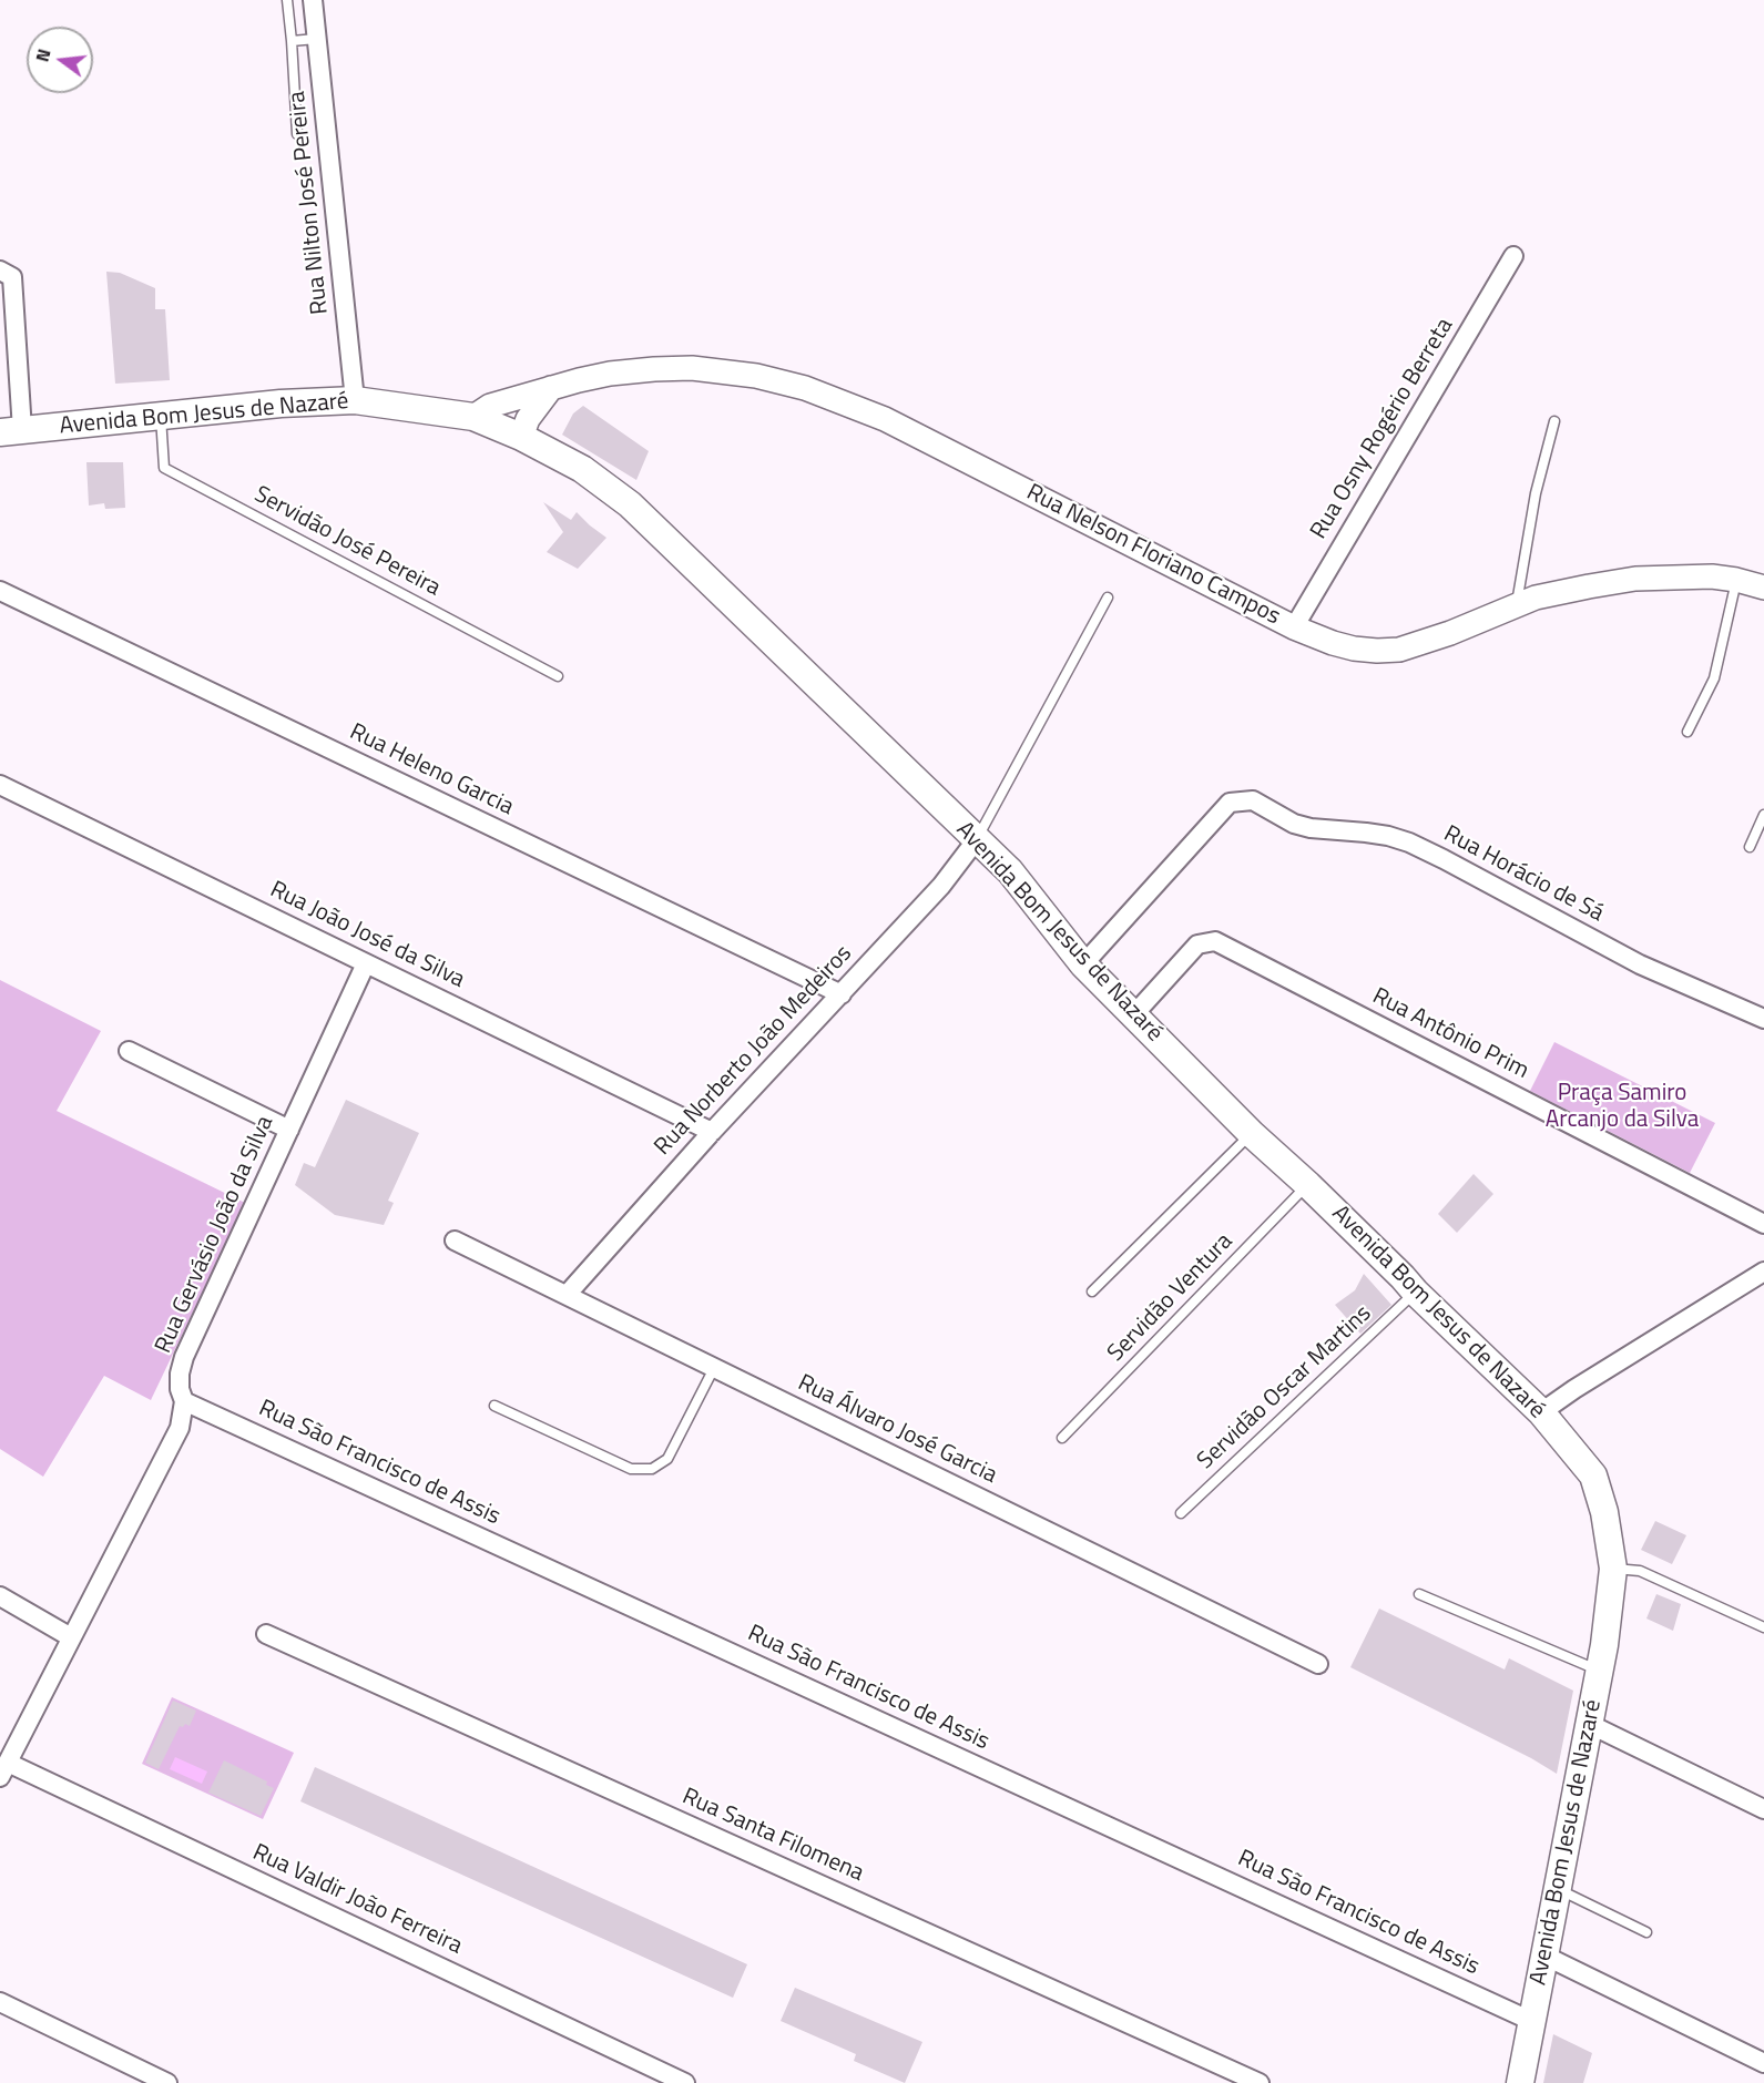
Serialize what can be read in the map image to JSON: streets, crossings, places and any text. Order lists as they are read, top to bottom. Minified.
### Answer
{"streets":{"main road":["Avenida Bom Jesus de Nazaré"],"street":["Rua Nilton José Pereira","Rua Osny Rogério Berreta","Rua Nelson Floriano Campos","Rua Heleno Garcia","Rua Horácio de Sá","Rua João José da Silva","Rua Antônio Prim","Rua Norberto João Medeiros","Rua Gervásio João da Silva","Rua Álvaro José Garcia","Rua São Francisco de Assis","Rua Santa Filomena","Rua Valdir João Ferreira"],"lane":["Servidão José Pereira","Servidão Ventura","Servidão Oscar Martins"]},"crossings":[["Rua Nilton José Pereira","Avenida Bom Jesus de Nazaré"],["Avenida Bom Jesus de Nazaré","Servidão José Pereira"],["Avenida Bom Jesus de Nazaré","Rua Nelson Floriano Campos"],["Avenida Bom Jesus de Nazaré","Rua Horácio de Sá"],["Avenida Bom Jesus de Nazaré","Rua Antônio Prim"],["Avenida Bom Jesus de Nazaré","Rua Norberto João Medeiros"],["Avenida Bom Jesus de Nazaré","Servidão Ventura"],["Avenida Bom Jesus de Nazaré","Servidão Oscar Martins"],["Avenida Bom Jesus de Nazaré","Rua São Francisco de Assis"],["Rua Osny Rogério Berreta","Rua Nelson Floriano Campos"],["Rua Heleno Garcia","Rua Norberto João Medeiros"],["Rua João José da Silva","Rua Norberto João Medeiros"],["Rua João José da Silva","Rua Gervásio João da Silva"],["Rua Norberto João Medeiros","Rua Álvaro José Garcia"],["Rua Gervásio João da Silva","Rua São Francisco de Assis"],["Rua Gervásio João da Silva","Rua Valdir João Ferreira"]],"parks":["Praça Samiro Arcanjo da Silva"],"north":"left"}
